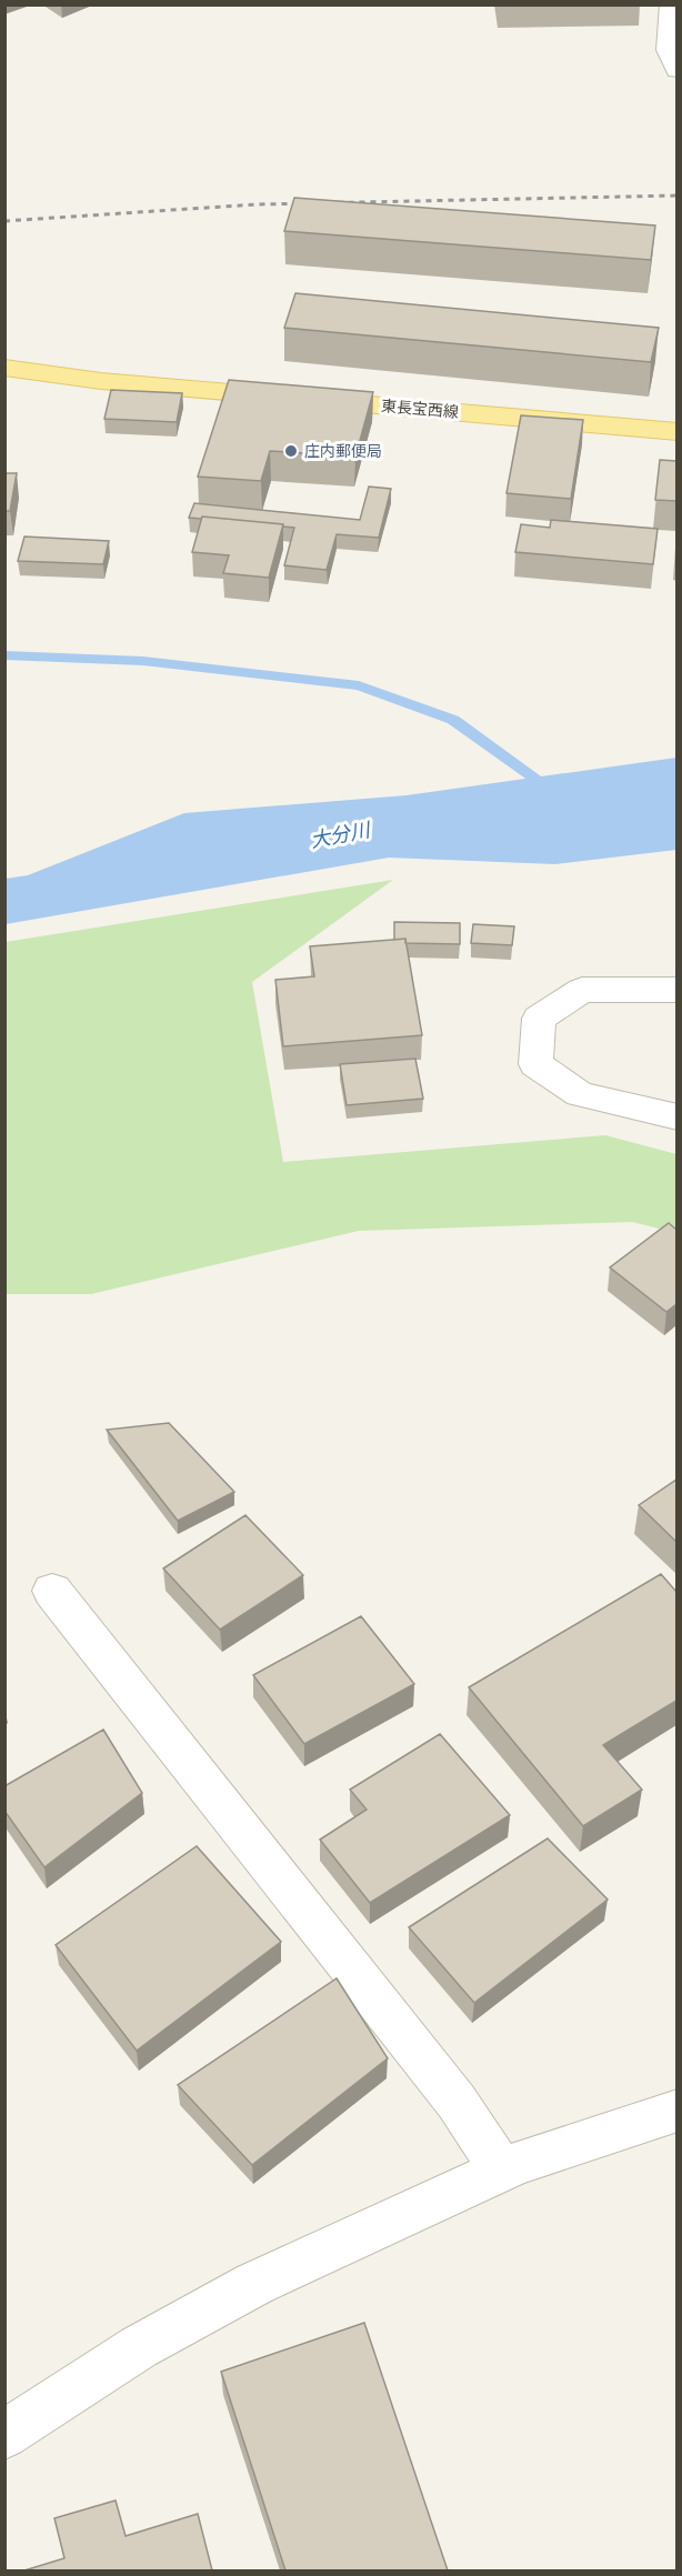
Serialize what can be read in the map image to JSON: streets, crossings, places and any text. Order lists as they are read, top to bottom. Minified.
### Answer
{"streets":{"main road":["東長宝西線"]},"water":["大分川"],"places":["庄内郵便局"]}
